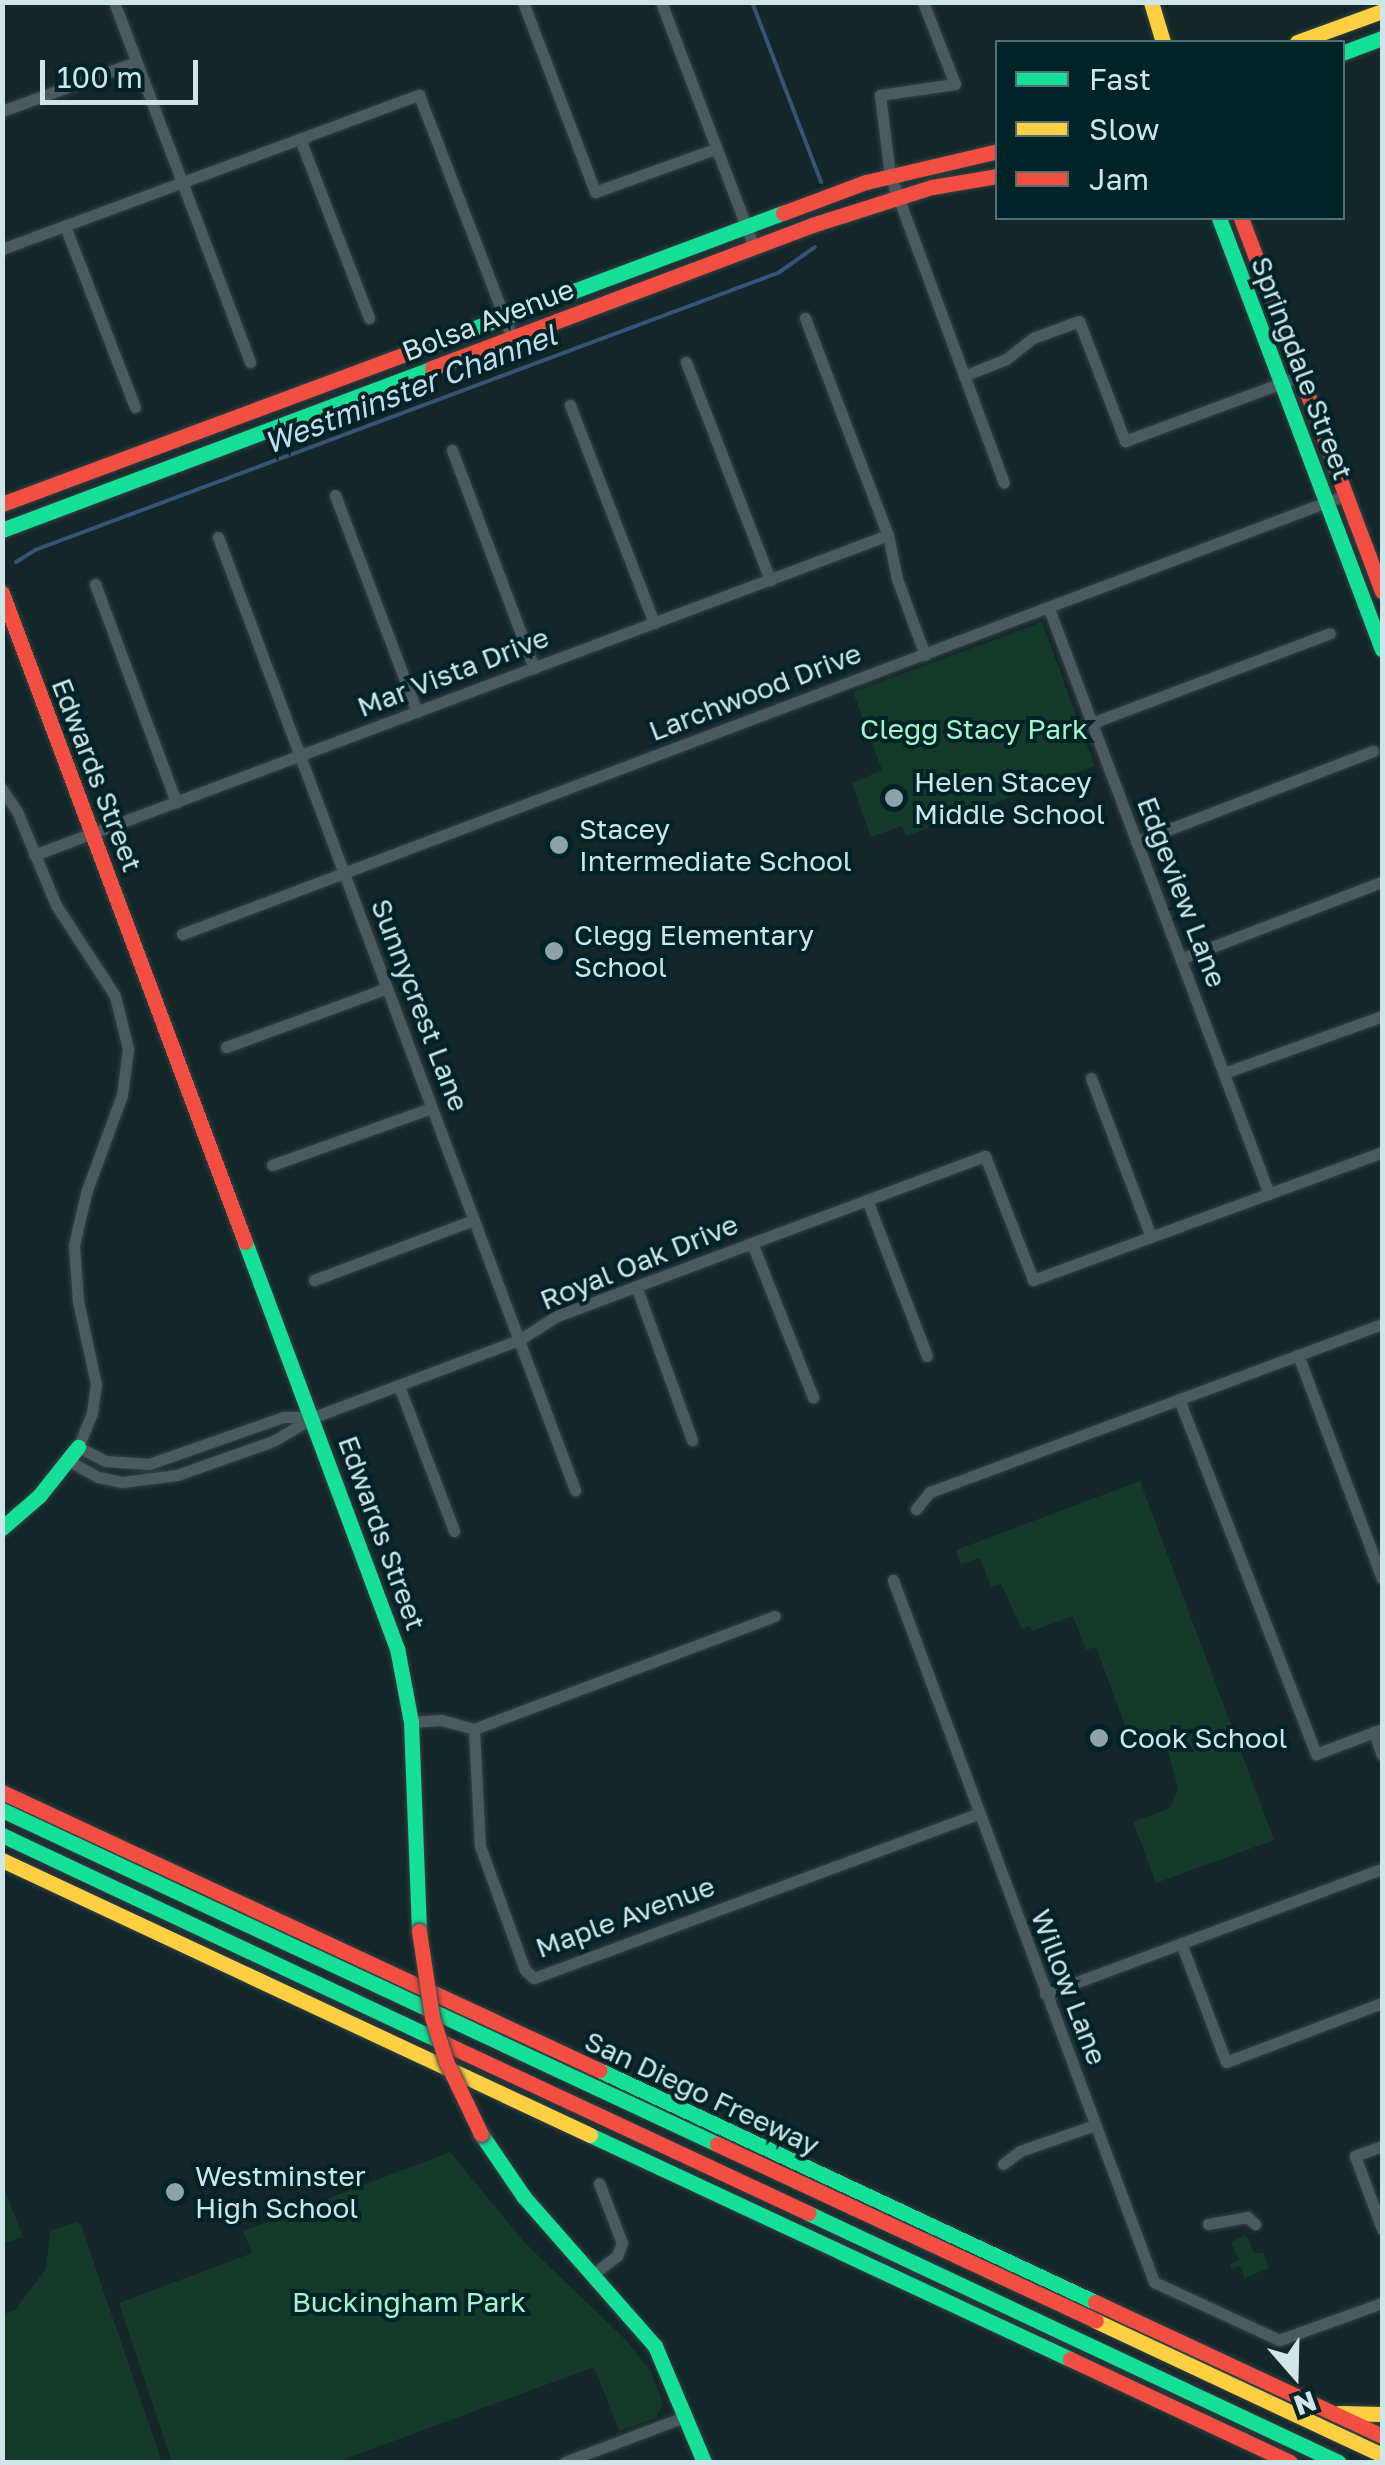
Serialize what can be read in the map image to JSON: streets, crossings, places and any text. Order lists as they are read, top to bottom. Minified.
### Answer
{"streets":{"main road":["Bolsa Avenue","Springdale Street","Edwards Street","San Diego Freeway"],"street":["Mar Vista Drive","Larchwood Drive","Edgeview Lane","Sunnycrest Lane","Royal Oak Drive","Maple Avenue","Willow Lane"]},"crossings":[["Springdale Street","Larchwood Drive"],["Mar Vista Drive","Edwards Street"],["Mar Vista Drive","Sunnycrest Lane"],["Larchwood Drive","Edgeview Lane"],["Larchwood Drive","Sunnycrest Lane"],["Edwards Street","Royal Oak Drive"],["Sunnycrest Lane","Royal Oak Drive"],["Maple Avenue","Willow Lane"]],"water":["Westminster Channel"],"parks":["Clegg Stacy Park","Buckingham Park"],"places":["Helen Stacey Middle School","Stacey Intermediate School","Clegg Elementary School","Cook School","Westminster High School"],"legend":["Fast","Slow","Jam"],"scale_bar":"100 m","north":"bottom"}
